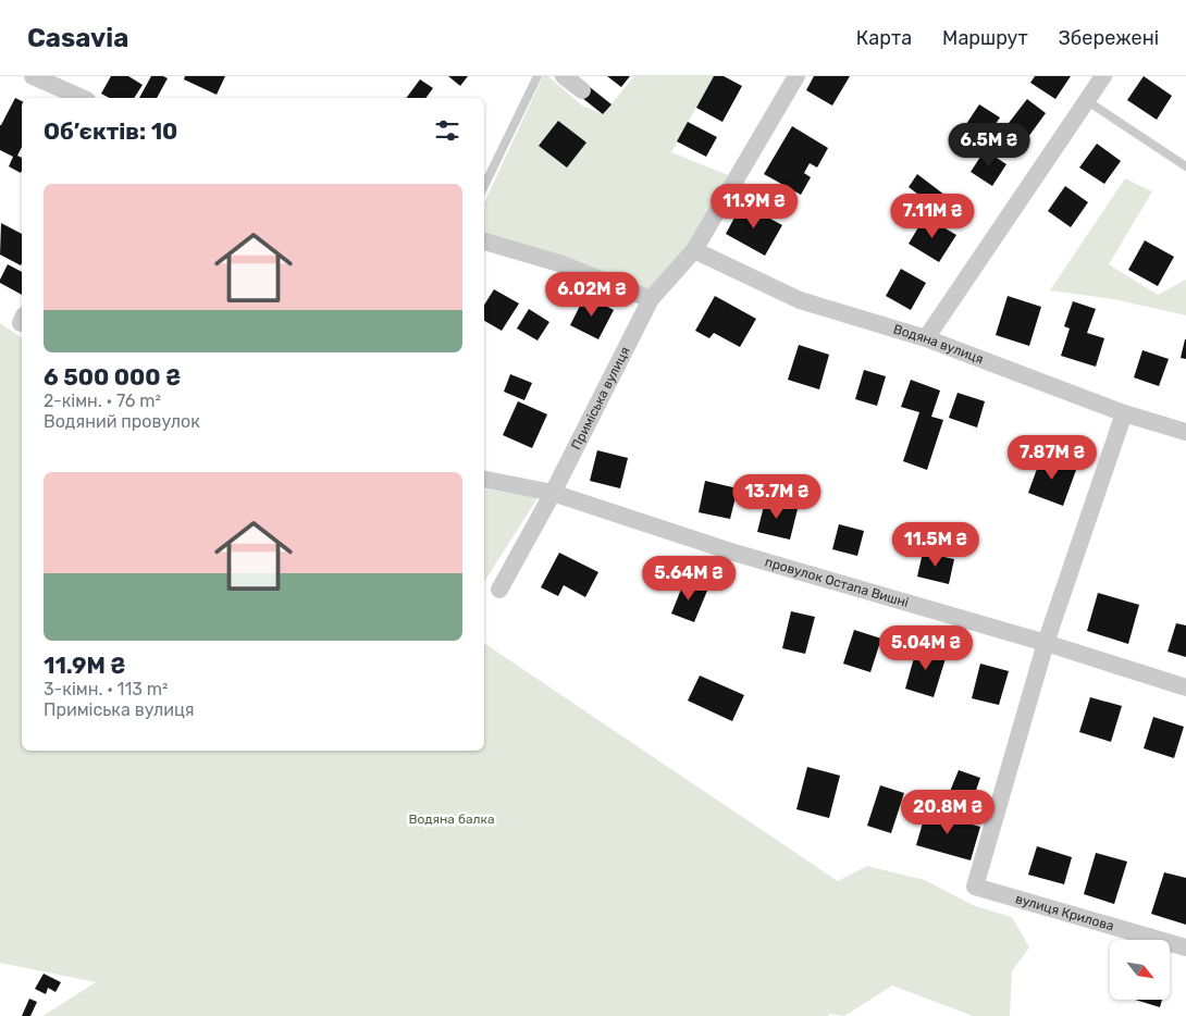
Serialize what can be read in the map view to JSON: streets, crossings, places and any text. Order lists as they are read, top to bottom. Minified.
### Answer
{"streets":{"street":["Водяна вулиця","Приміська вулиця","провулок Остапа Вишні","вулиця Крилова"]},"crossings":[["Водяна вулиця","Приміська вулиця"],["Приміська вулиця","провулок Остапа Вишні"],["провулок Остапа Вишні","вулиця Крилова"]],"parks":["Водяна балка"],"north":"bottom right","page":{"header":"Casavia","nav":["Карта","Маршрут","Збережені"],"heading":"Об’єктів: 10","price":["6.5M ₴","11.9M ₴","7.11M ₴","6.02M ₴","7.87M ₴","13.7M ₴","11.5M ₴","5.64M ₴","5.04M ₴","20.8M ₴"],"list":[{"name":"6 500 000 ₴","note":"2-кімн. · 76 m² · Водяний провулок"},{"name":"11.9M ₴","note":"3-кімн. · 113 m² · Приміська вулиця"}]}}
